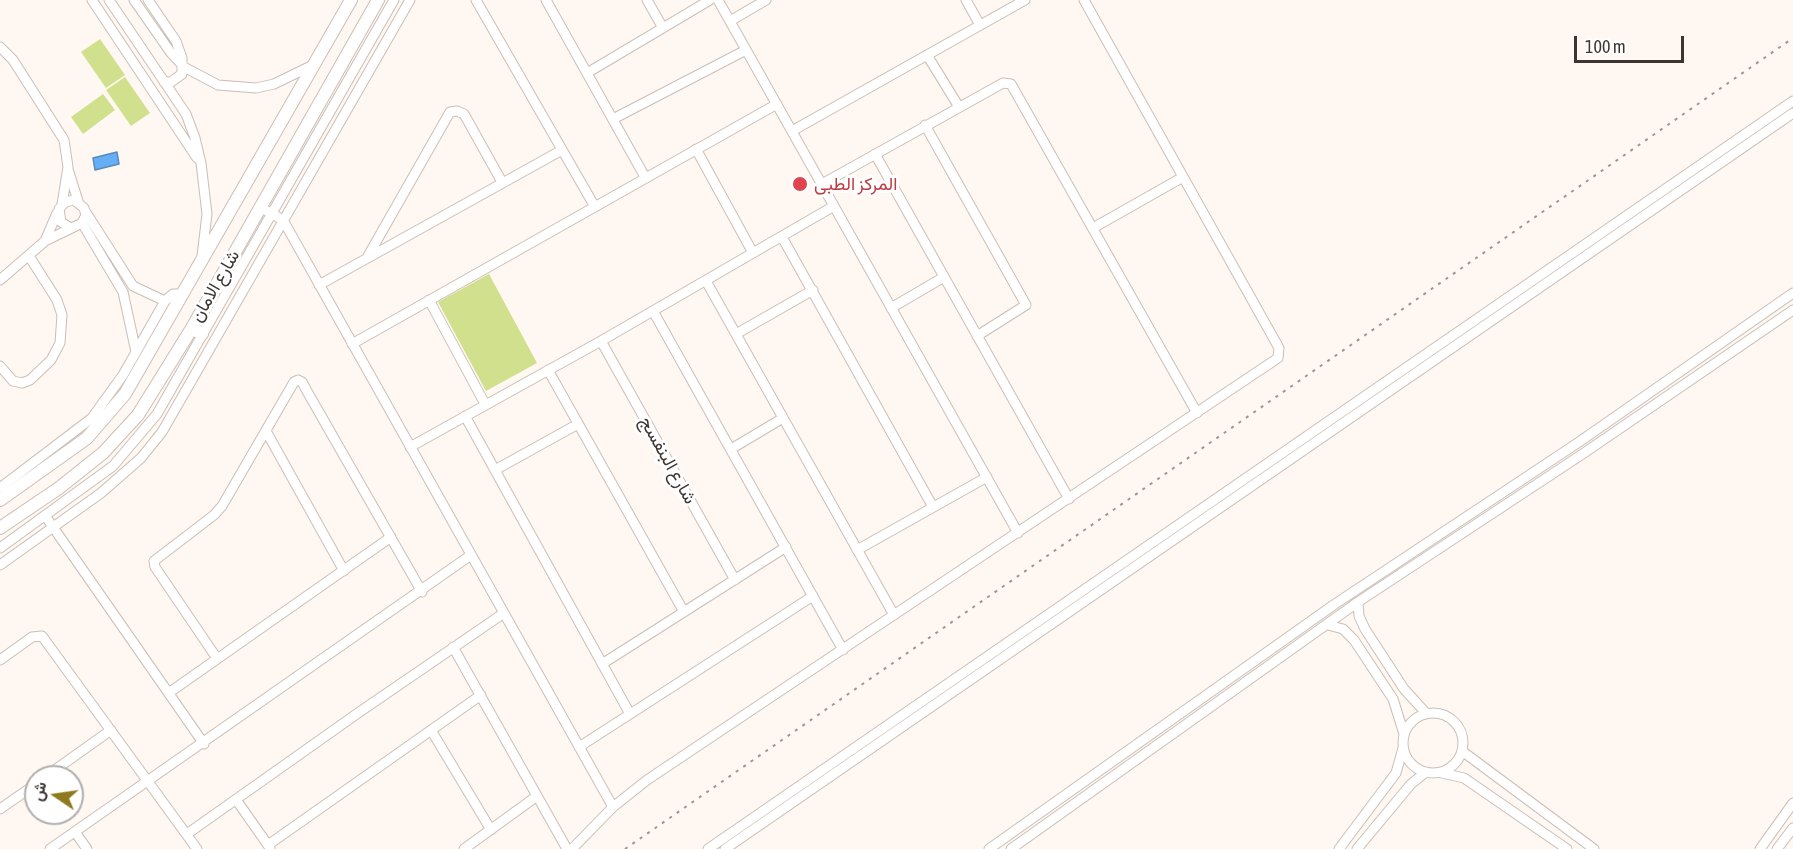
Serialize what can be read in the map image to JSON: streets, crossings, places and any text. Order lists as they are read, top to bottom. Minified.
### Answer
{"streets":{"street":["شارع الامان","شارع البنفسج"]},"places":["المركز الطبى"],"scale_bar":"100 m","north":"left"}
